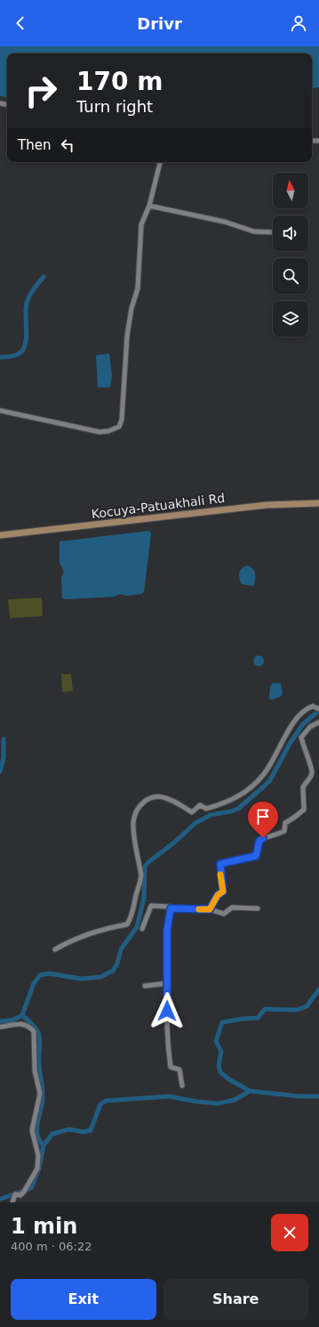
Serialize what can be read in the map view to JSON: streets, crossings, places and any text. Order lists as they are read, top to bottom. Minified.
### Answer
{"streets":{"main road":["Kocuya-Patuakhali Rd"]},"north":"top","page":{"header":"Drivr","turn":["170 m","Turn right"],"then":"Then","heading":["1 min","400 m · 06:22"],"buttons":["Exit","Share"]}}
